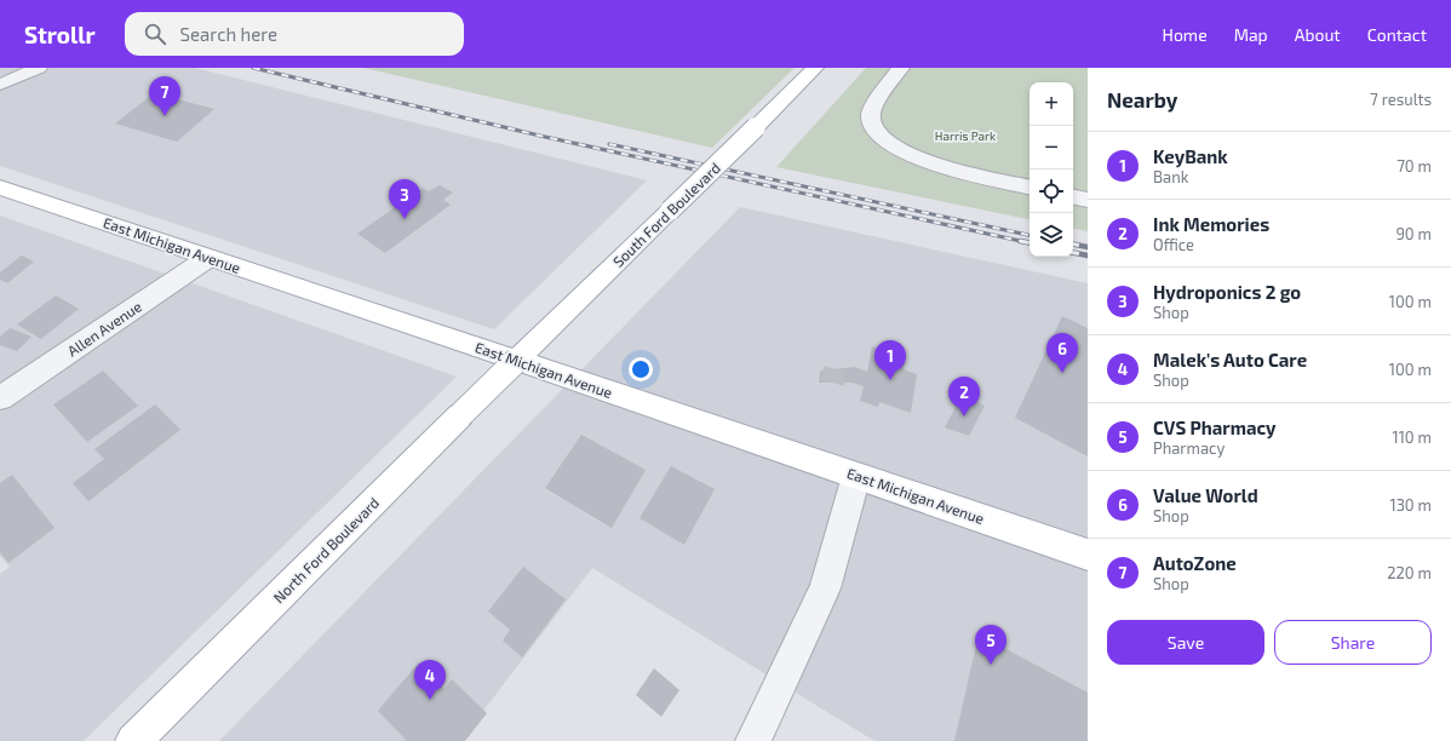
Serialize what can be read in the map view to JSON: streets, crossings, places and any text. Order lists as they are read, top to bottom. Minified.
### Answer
{"streets":{"main road":["South Ford Boulevard","East Michigan Avenue","North Ford Boulevard"],"street":["Allen Avenue"]},"crossings":[["South Ford Boulevard","North Ford Boulevard"],["East Michigan Avenue","Allen Avenue"]],"parks":["Harris Park"],"page":{"header":"Strollr","search":"Search here","nav":["Home","Map","About","Contact"],"heading":["Nearby","7 results"],"pins":["7","3","6","1","2","5","4"],"map_buttons":["+","−"],"list":[{"mark":"1","name":"KeyBank","note":"Bank","value":"70 m"},{"mark":"2","name":"Ink Memories","note":"Office","value":"90 m"},{"mark":"3","name":"Hydroponics 2 go","note":"Shop","value":"100 m"},{"mark":"4","name":"Malek's Auto Care","note":"Shop","value":"100 m"},{"mark":"5","name":"CVS Pharmacy","note":"Pharmacy","value":"110 m"},{"mark":"6","name":"Value World","note":"Shop","value":"130 m"},{"mark":"7","name":"AutoZone","note":"Shop","value":"220 m"}],"buttons":["Save","Share"]}}
